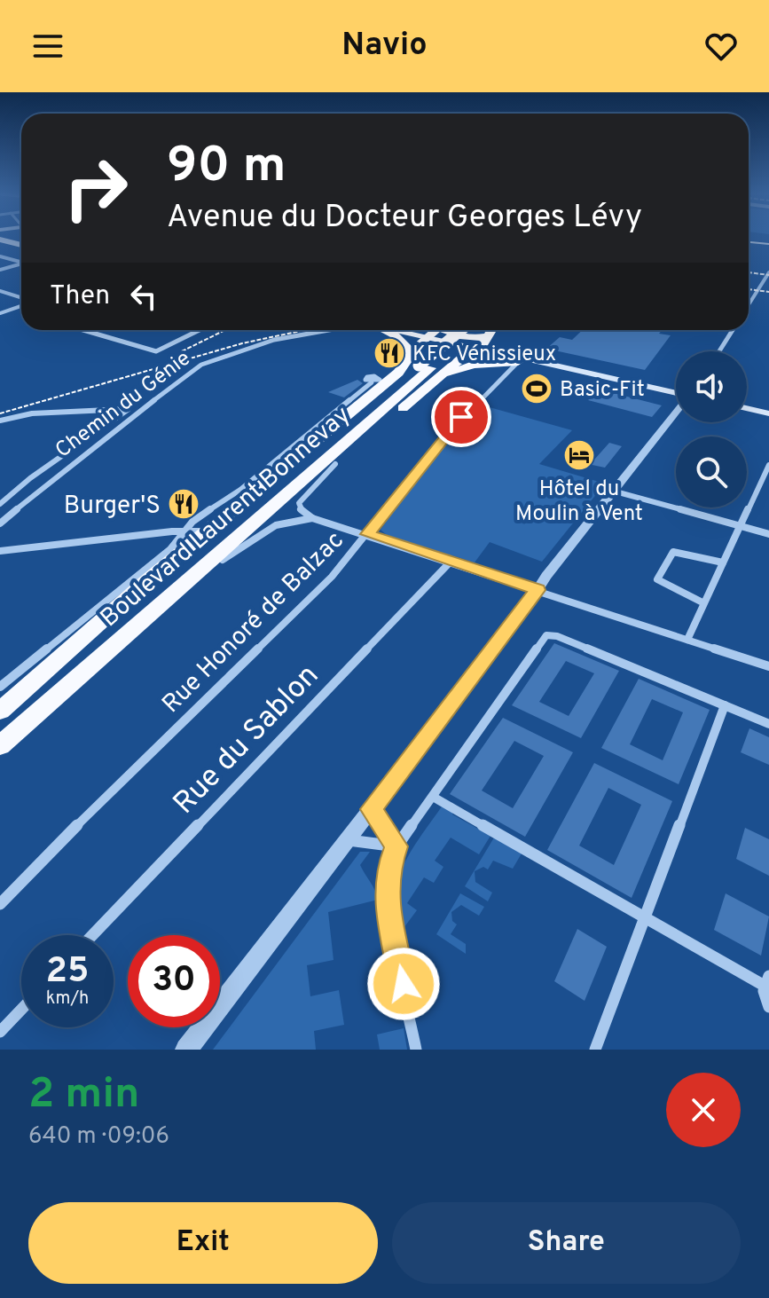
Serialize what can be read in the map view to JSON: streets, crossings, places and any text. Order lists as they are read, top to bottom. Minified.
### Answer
{"streets":{"highway":["Boulevard Laurent Bonnevay"],"street":["Chemin du Génie","Rue Honoré de Balzac","Rue du Sablon"]},"places":{"restaurant":["KFC Vénissieux","Burger'S"],"sports":["Basic-Fit"],"hotel":["Hôtel du Moulin à Vent"]},"page":{"header":"Navio","turn":["90 m","Avenue du Docteur Georges Lévy"],"then":"Then","speed":"25 km/h","limit":"30","heading":["2 min","640 m · 09:06"],"buttons":["Exit","Share"]}}
